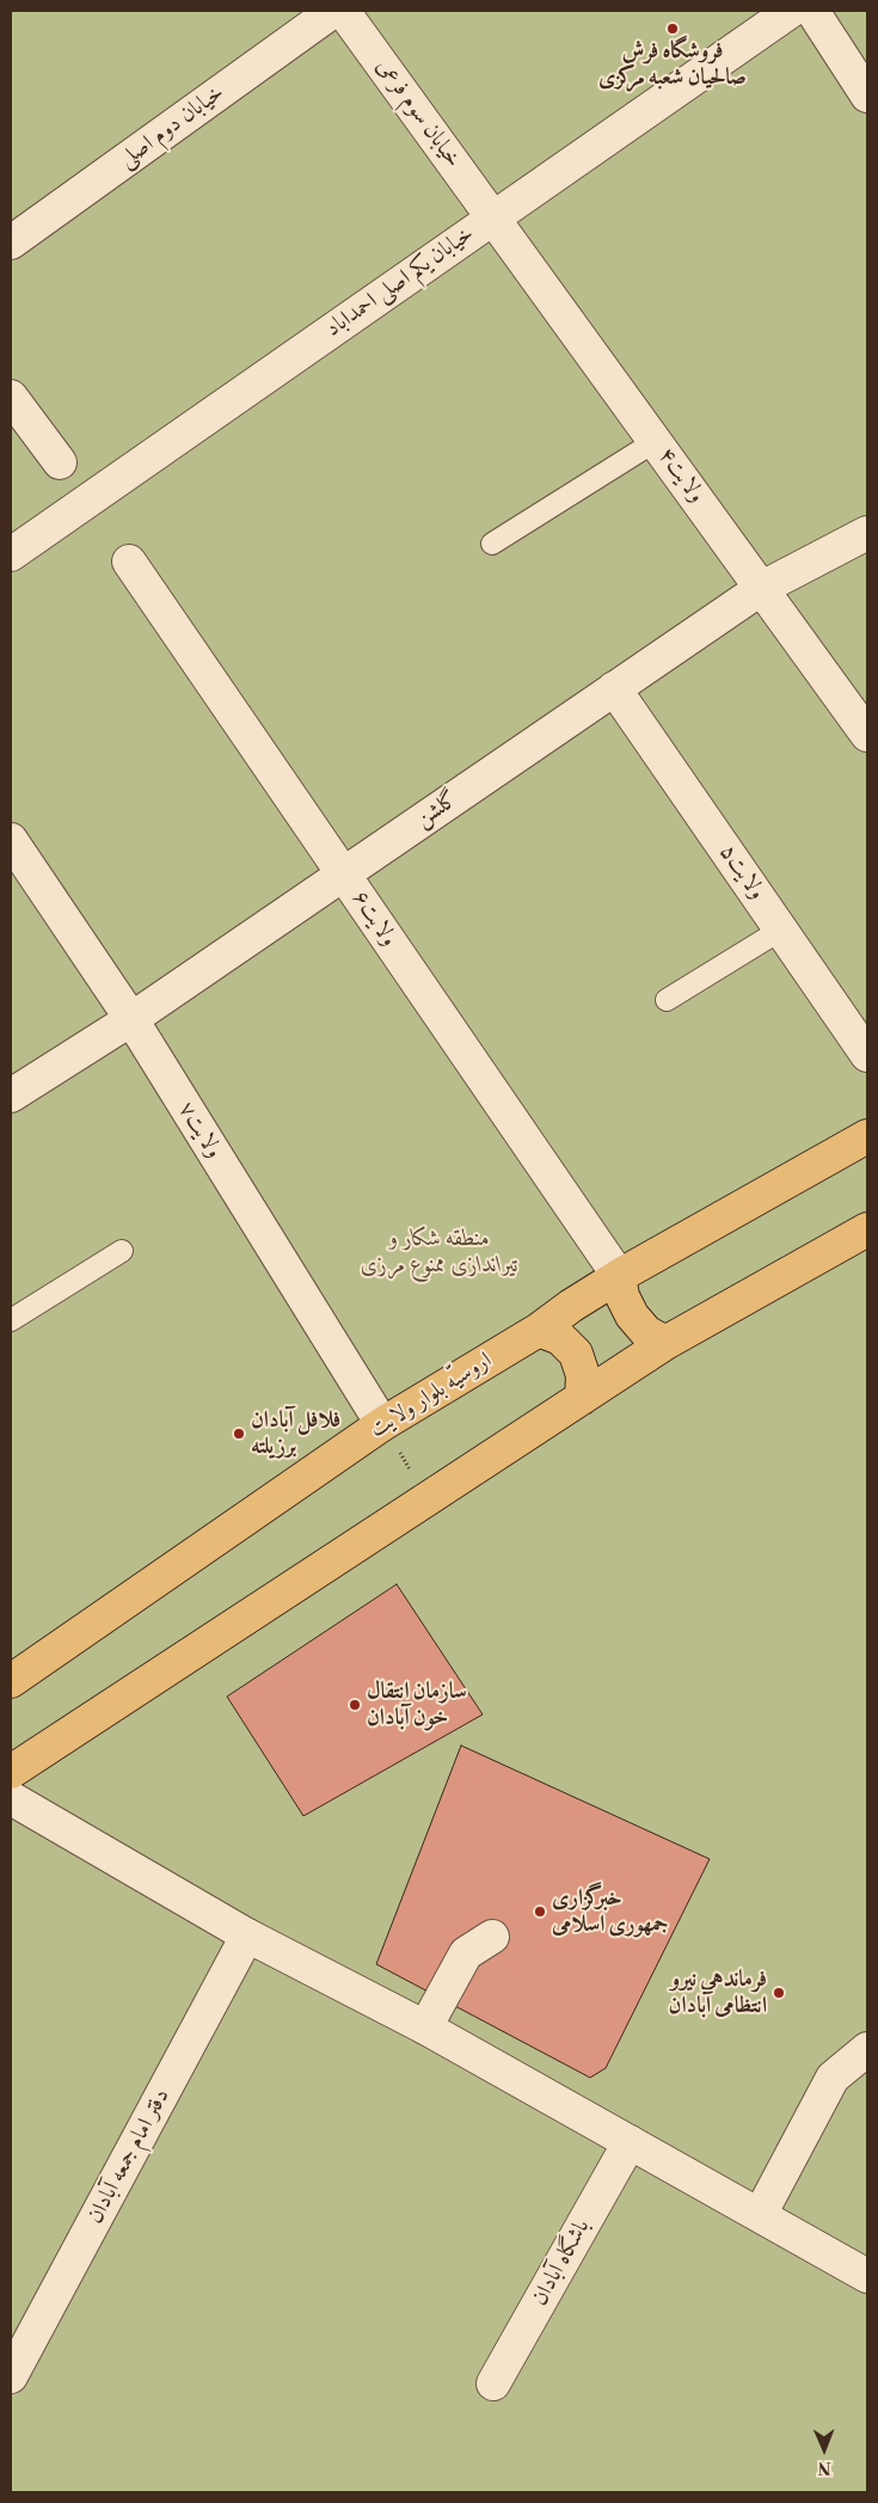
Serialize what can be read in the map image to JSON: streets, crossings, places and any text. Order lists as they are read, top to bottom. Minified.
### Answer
{"streets":{"main road":["اروسیّه بلوار ولایت"],"street":["خیابان سوم فرعی","خیابان دوم اصلی","خیابان یکم اصلی احمداباد","ولایت۴","گلشن","ولایت۵","ولایت۶","ولایت۷","دفتر امام جمعه آبادان","باشگاه آبادان"]},"crossings":[["خیابان سوم فرعی","خیابان یکم اصلی احمداباد"],["خیابان سوم فرعی","ولایت۴"],["خیابان یکم اصلی احمداباد","ولایت۴"],["ولایت۴","گلشن"],["گلشن","ولایت۵"],["گلشن","ولایت۶"],["گلشن","ولایت۷"],["ولایت۶","اروسیّه بلوار ولایت"],["ولایت۷","اروسیّه بلوار ولایت"]],"parks":["منطقه شکار و تیراندازی ممنوع مرزی"],"places":["فروشگاه فرش صالحیان شعبه مرکزی","فلافل آبادان برزیلته","سازمان انتقال خون آبادان","خبرگزاری جمهوری اسلامی","فرماندهی نیرو انتظامی آبادان"],"north":"bottom"}
